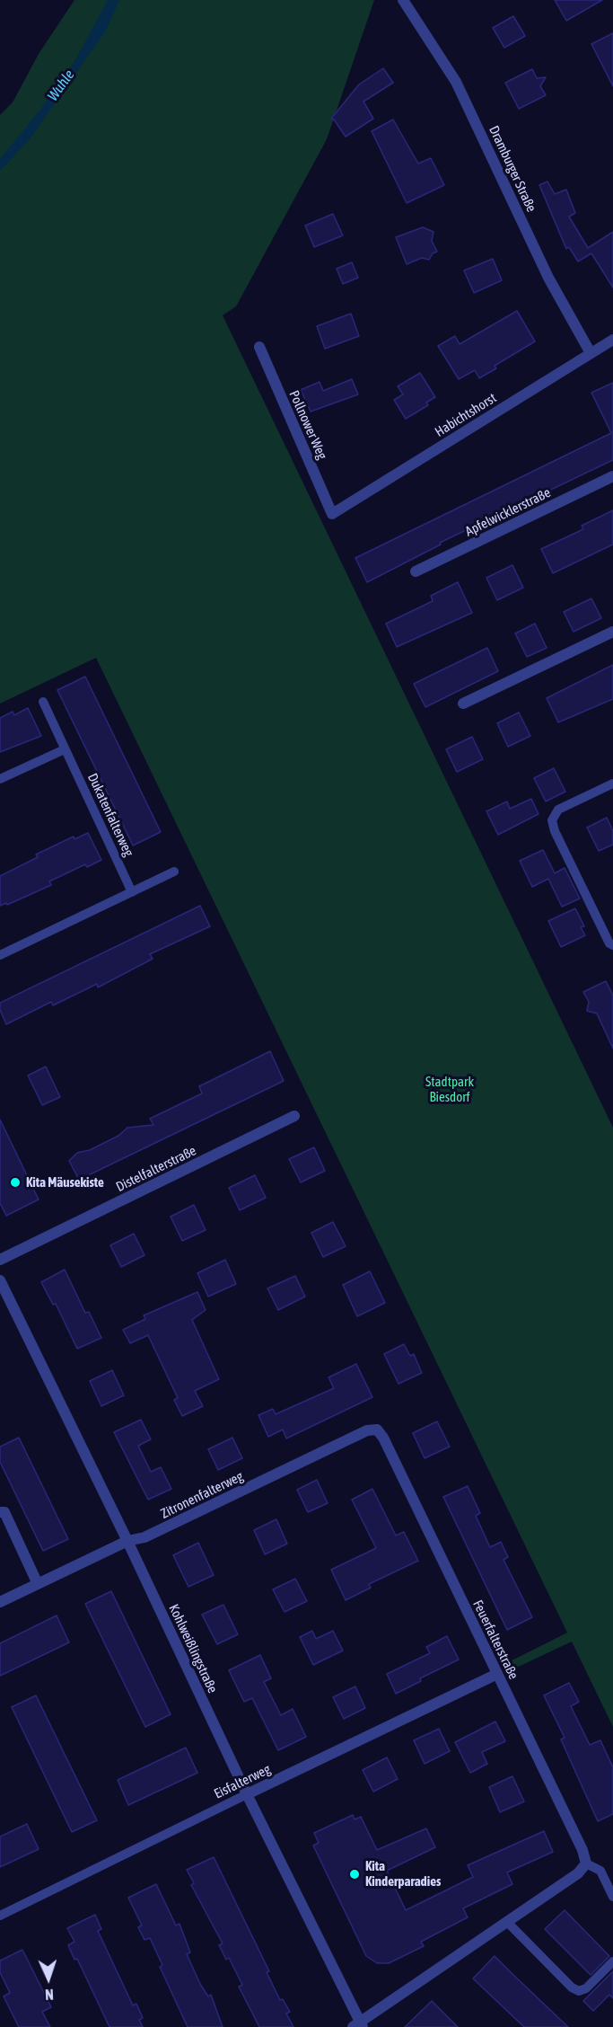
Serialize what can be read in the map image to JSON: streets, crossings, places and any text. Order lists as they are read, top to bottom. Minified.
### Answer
{"streets":{"street":["Dramburger Straße","Habichtshorst","Pollnower Weg","Apfelwicklerstraße","Distelfalterstraße","Zitronenfalterweg","Feuerfalterstraße","Kohlweißlingstraße","Eisfalterweg"],"lane":["Dukatenfalterweg"]},"crossings":[["Dramburger Straße","Habichtshorst"],["Habichtshorst","Pollnower Weg"],["Zitronenfalterweg","Feuerfalterstraße"],["Zitronenfalterweg","Kohlweißlingstraße"],["Feuerfalterstraße","Eisfalterweg"],["Kohlweißlingstraße","Eisfalterweg"]],"water":["Wuhle"],"parks":["Stadtpark Biesdorf"],"places":["Kita Mäusekiste","Kita Kinderparadies"],"north":"bottom"}
